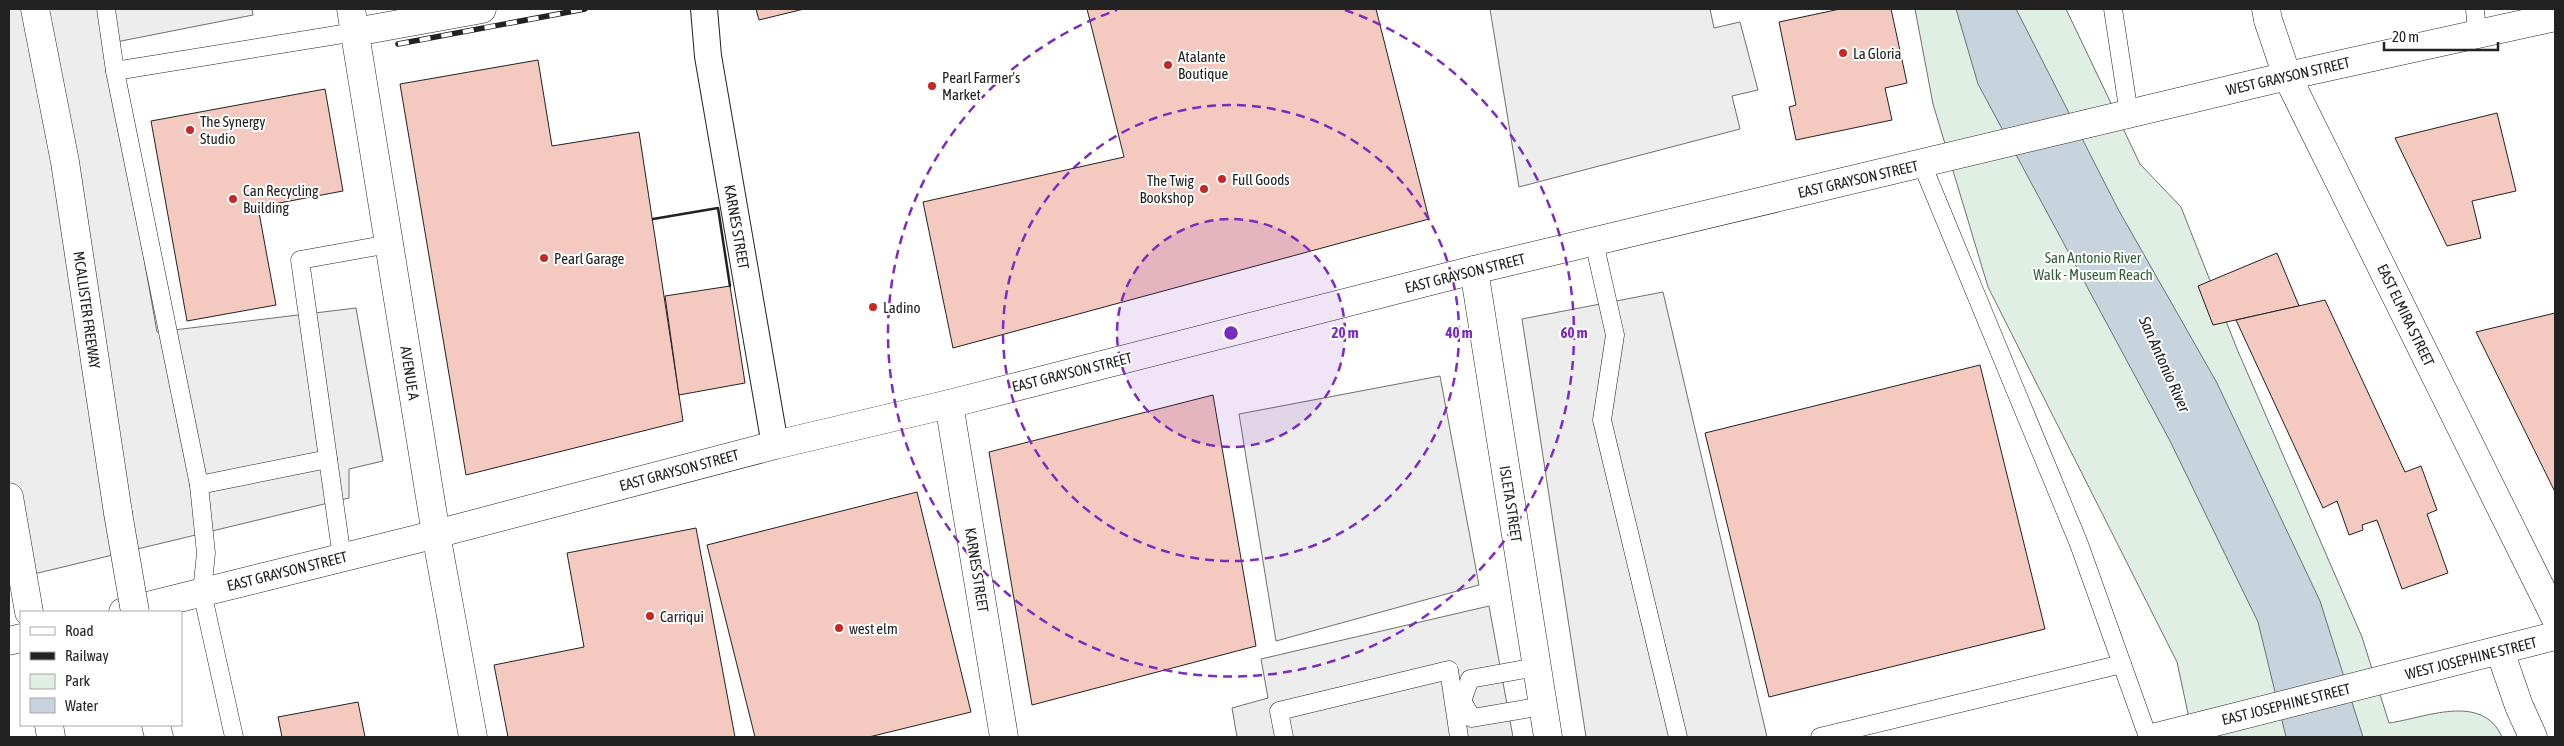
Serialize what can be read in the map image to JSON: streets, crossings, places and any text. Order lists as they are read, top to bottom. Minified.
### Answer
{"streets":{"main road":["WEST GRAYSON STREET","EAST GRAYSON STREET","KARNES STREET","MCALLISTER FREEWAY","EAST ELMIRA STREET","AVENUE A","ISLETA STREET","WEST JOSEPHINE STREET","EAST JOSEPHINE STREET"]},"crossings":[["WEST GRAYSON STREET","EAST GRAYSON STREET"],["WEST GRAYSON STREET","EAST ELMIRA STREET"],["EAST GRAYSON STREET","KARNES STREET"],["EAST GRAYSON STREET","AVENUE A"],["EAST GRAYSON STREET","ISLETA STREET"],["WEST JOSEPHINE STREET","EAST JOSEPHINE STREET"]],"water":["San Antonio River"],"parks":["San Antonio River Walk - Museum Reach"],"places":["La Gloria","Atalante Boutique","Pearl Farmer's Market","The Synergy Studio","Full Goods","The Twig Bookshop","Can Recycling Building","Pearl Garage","Ladino","Carriqui","west elm"],"legend":["Road","Railway","Park","Water"],"scale_bar":"20 m","rings":["20 m","40 m","60 m"]}
